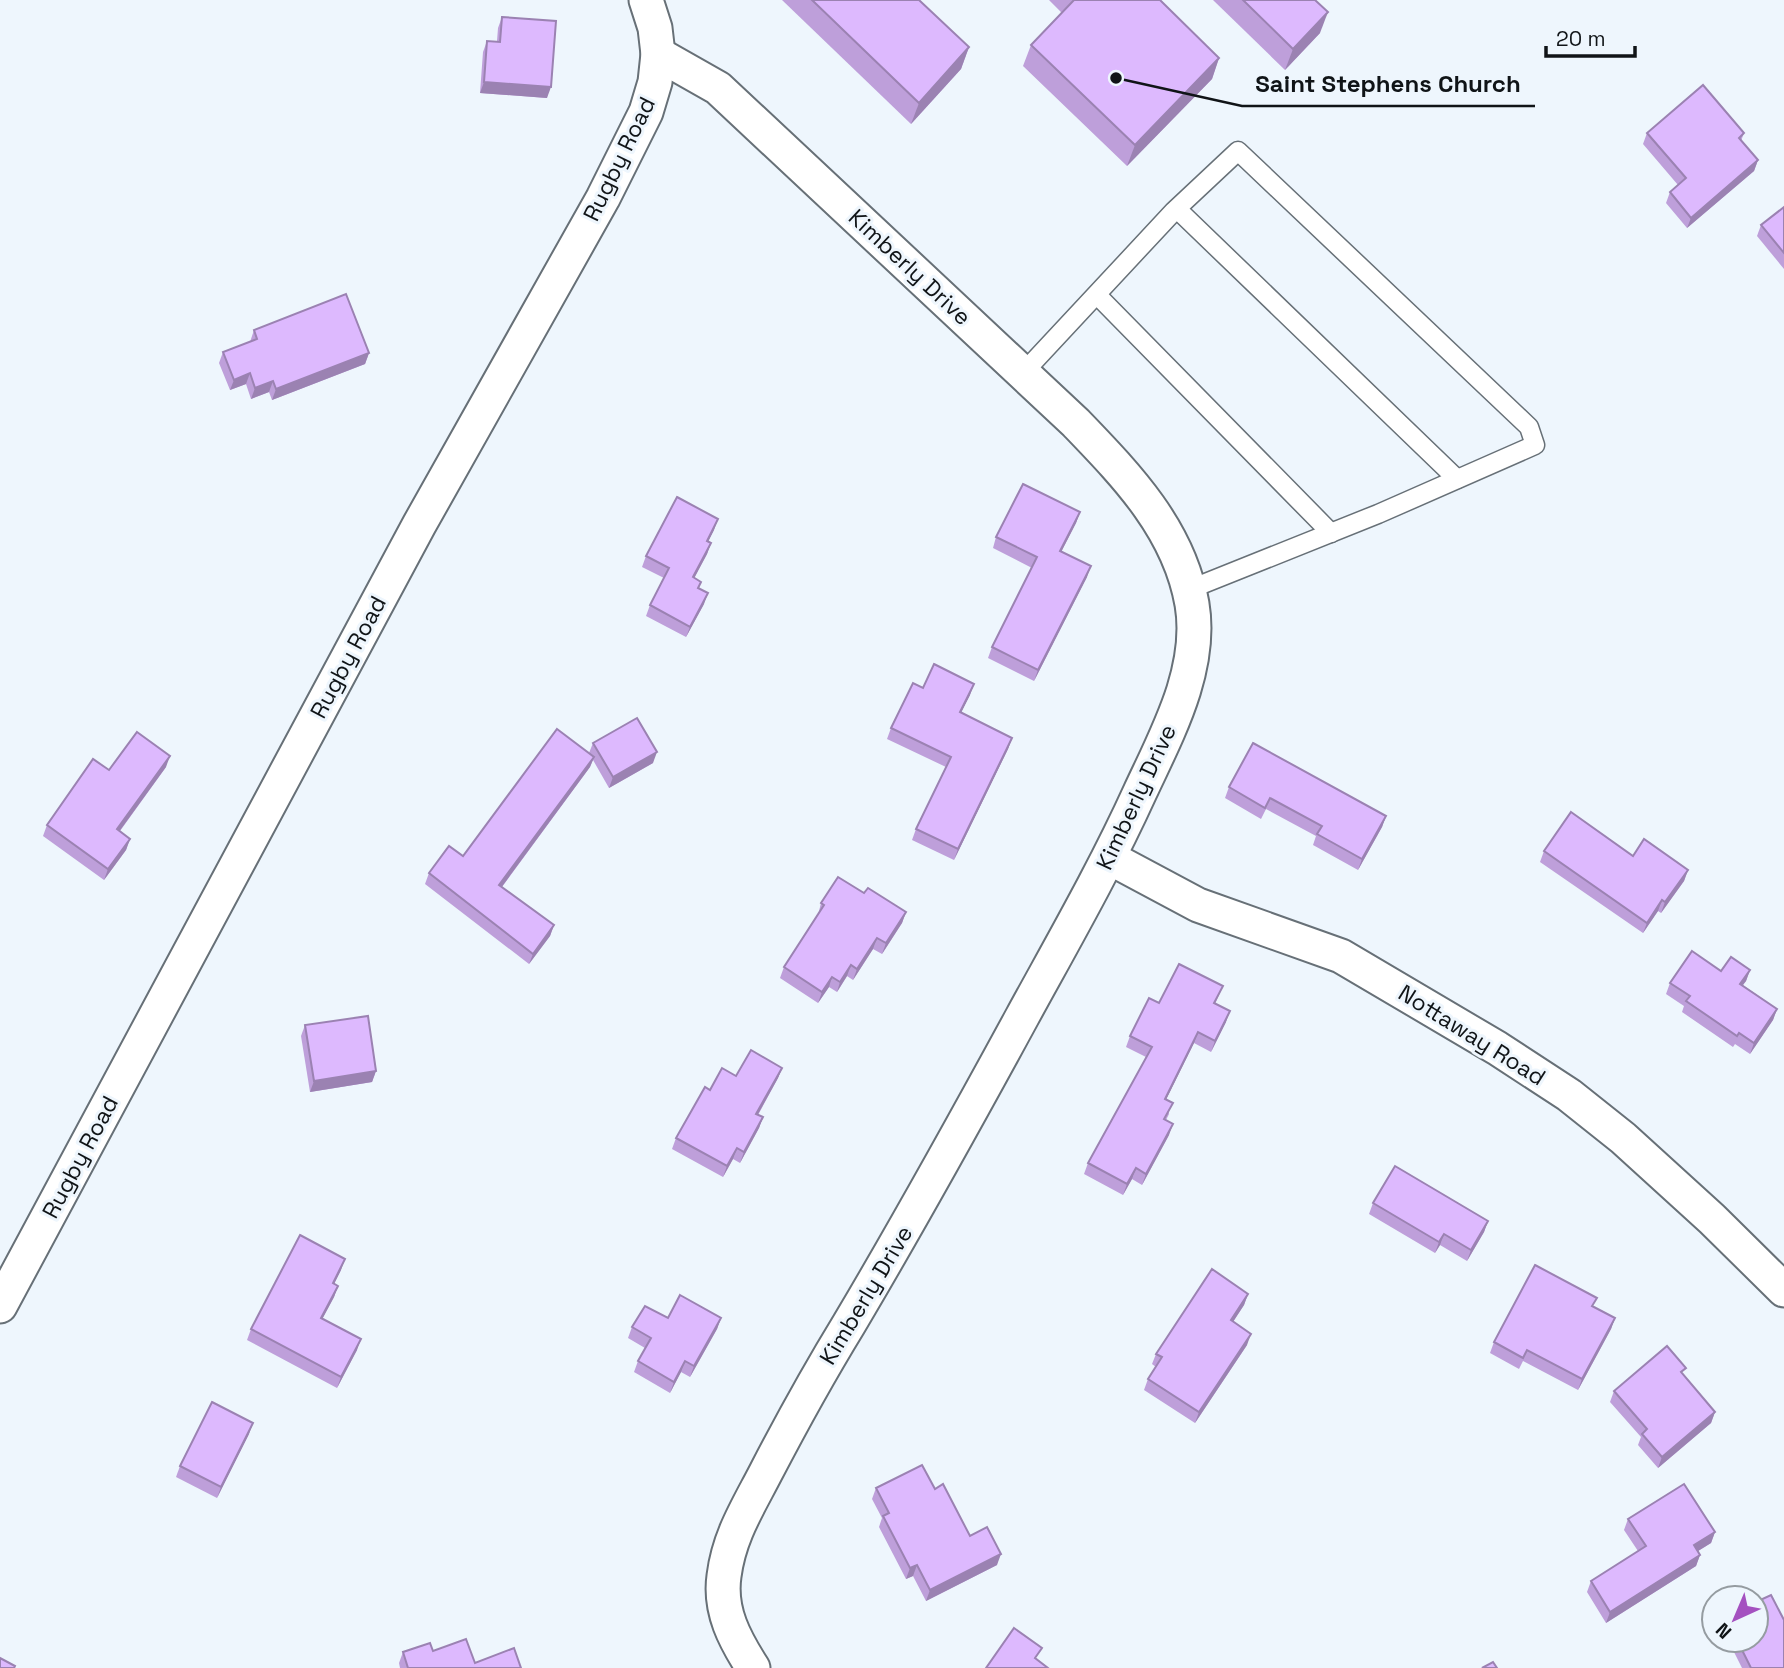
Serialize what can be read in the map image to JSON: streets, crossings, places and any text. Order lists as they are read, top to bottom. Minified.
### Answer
{"streets":{"street":["Rugby Road","Kimberly Drive","Nottaway Road"]},"crossings":[["Rugby Road","Kimberly Drive"],["Kimberly Drive","Nottaway Road"]],"places":["Saint Stephens Church"],"scale_bar":"20 m","north":"bottom left"}
